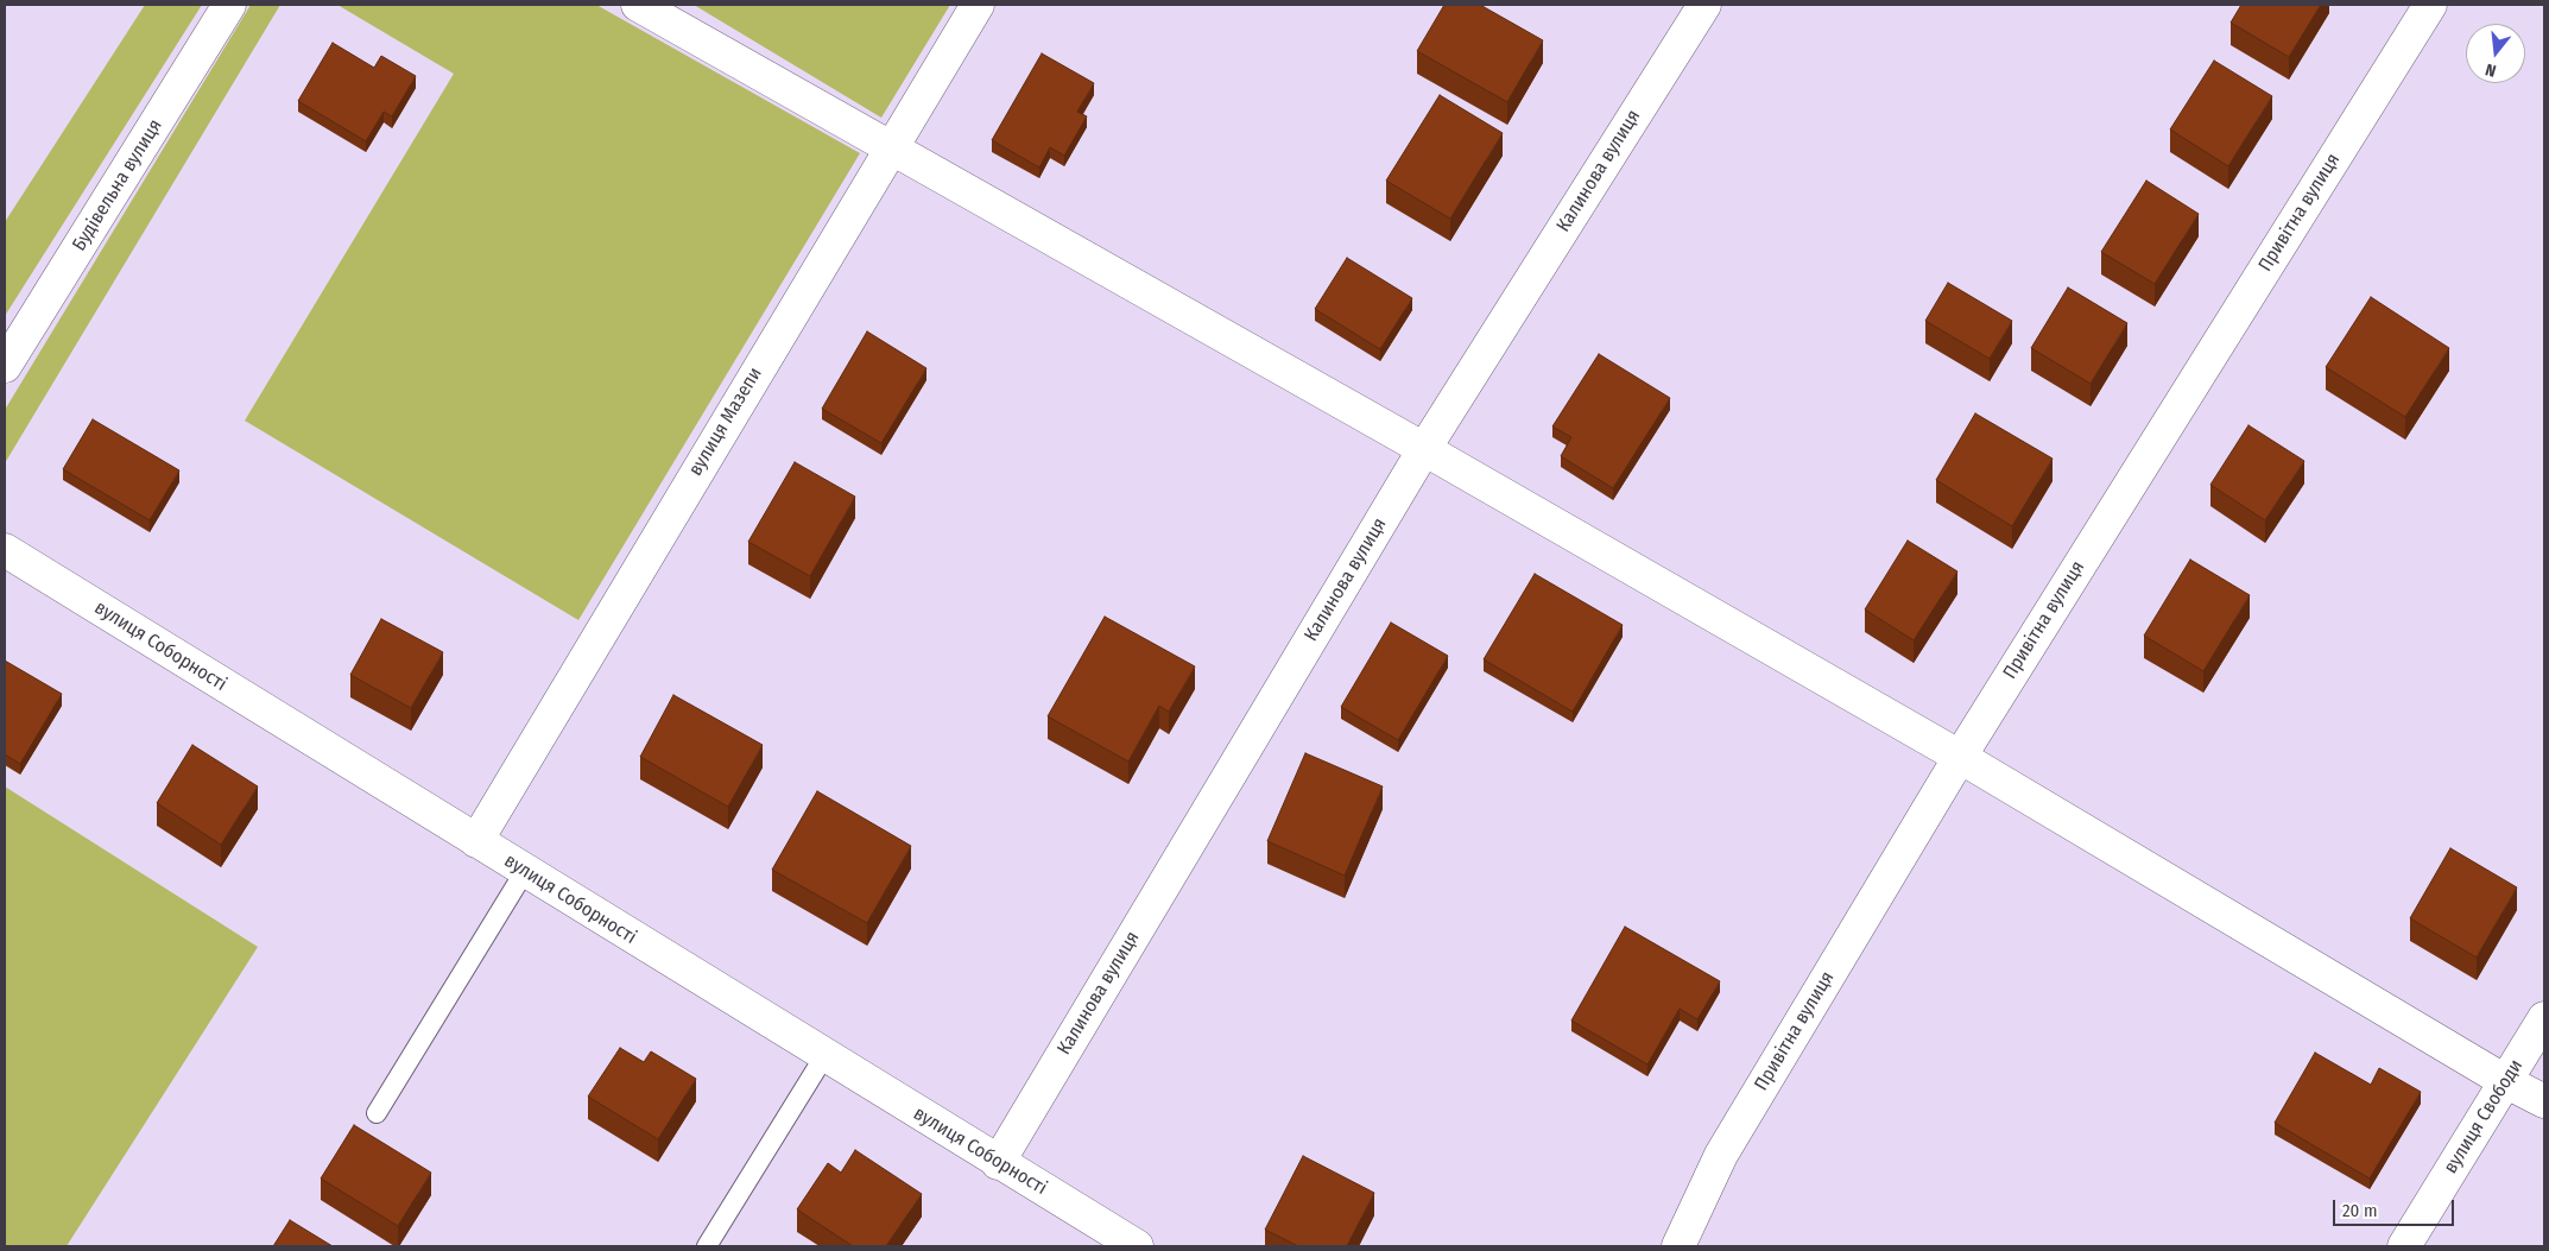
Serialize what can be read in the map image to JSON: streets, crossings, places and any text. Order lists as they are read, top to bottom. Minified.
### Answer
{"streets":{"street":["Калинова вулиця","Будівельна вулиця","Привітна вулиця","вулиця Мазепи","вулиця Соборності","вулиця Свободи"]},"crossings":[["Калинова вулиця","вулиця Соборності"],["вулиця Мазепи","вулиця Соборності"]],"scale_bar":"20 m","north":"bottom"}
